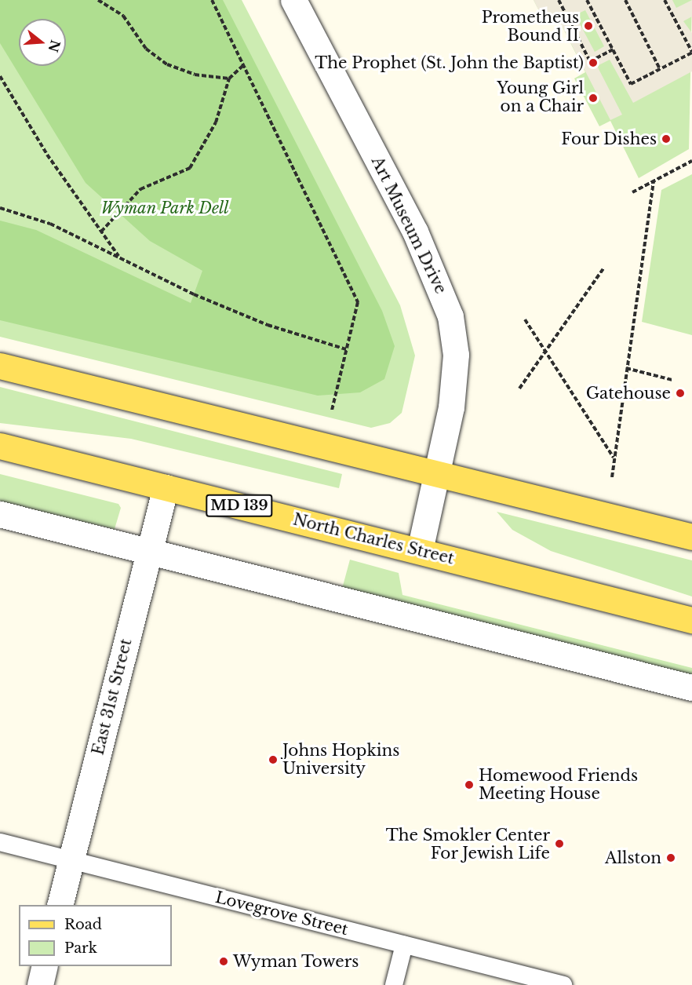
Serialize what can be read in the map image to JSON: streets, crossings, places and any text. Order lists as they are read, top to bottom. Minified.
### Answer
{"streets":{"main road":["MD 139","North Charles Street"],"street":["Art Museum Drive","East 31st Street"],"lane":["Lovegrove Street"]},"crossings":[["Art Museum Drive","North Charles Street"],["North Charles Street","East 31st Street"],["East 31st Street","Lovegrove Street"]],"parks":["Wyman Park Dell"],"places":["Prometheus Bound II","The Prophet (St. John the Baptist)","Young Girl on a Chair","Four Dishes","Gatehouse","Johns Hopkins University","Homewood Friends Meeting House","The Smokler Center For Jewish Life","Allston","Wyman Towers"],"legend":["Road","Park"],"north":"right"}
